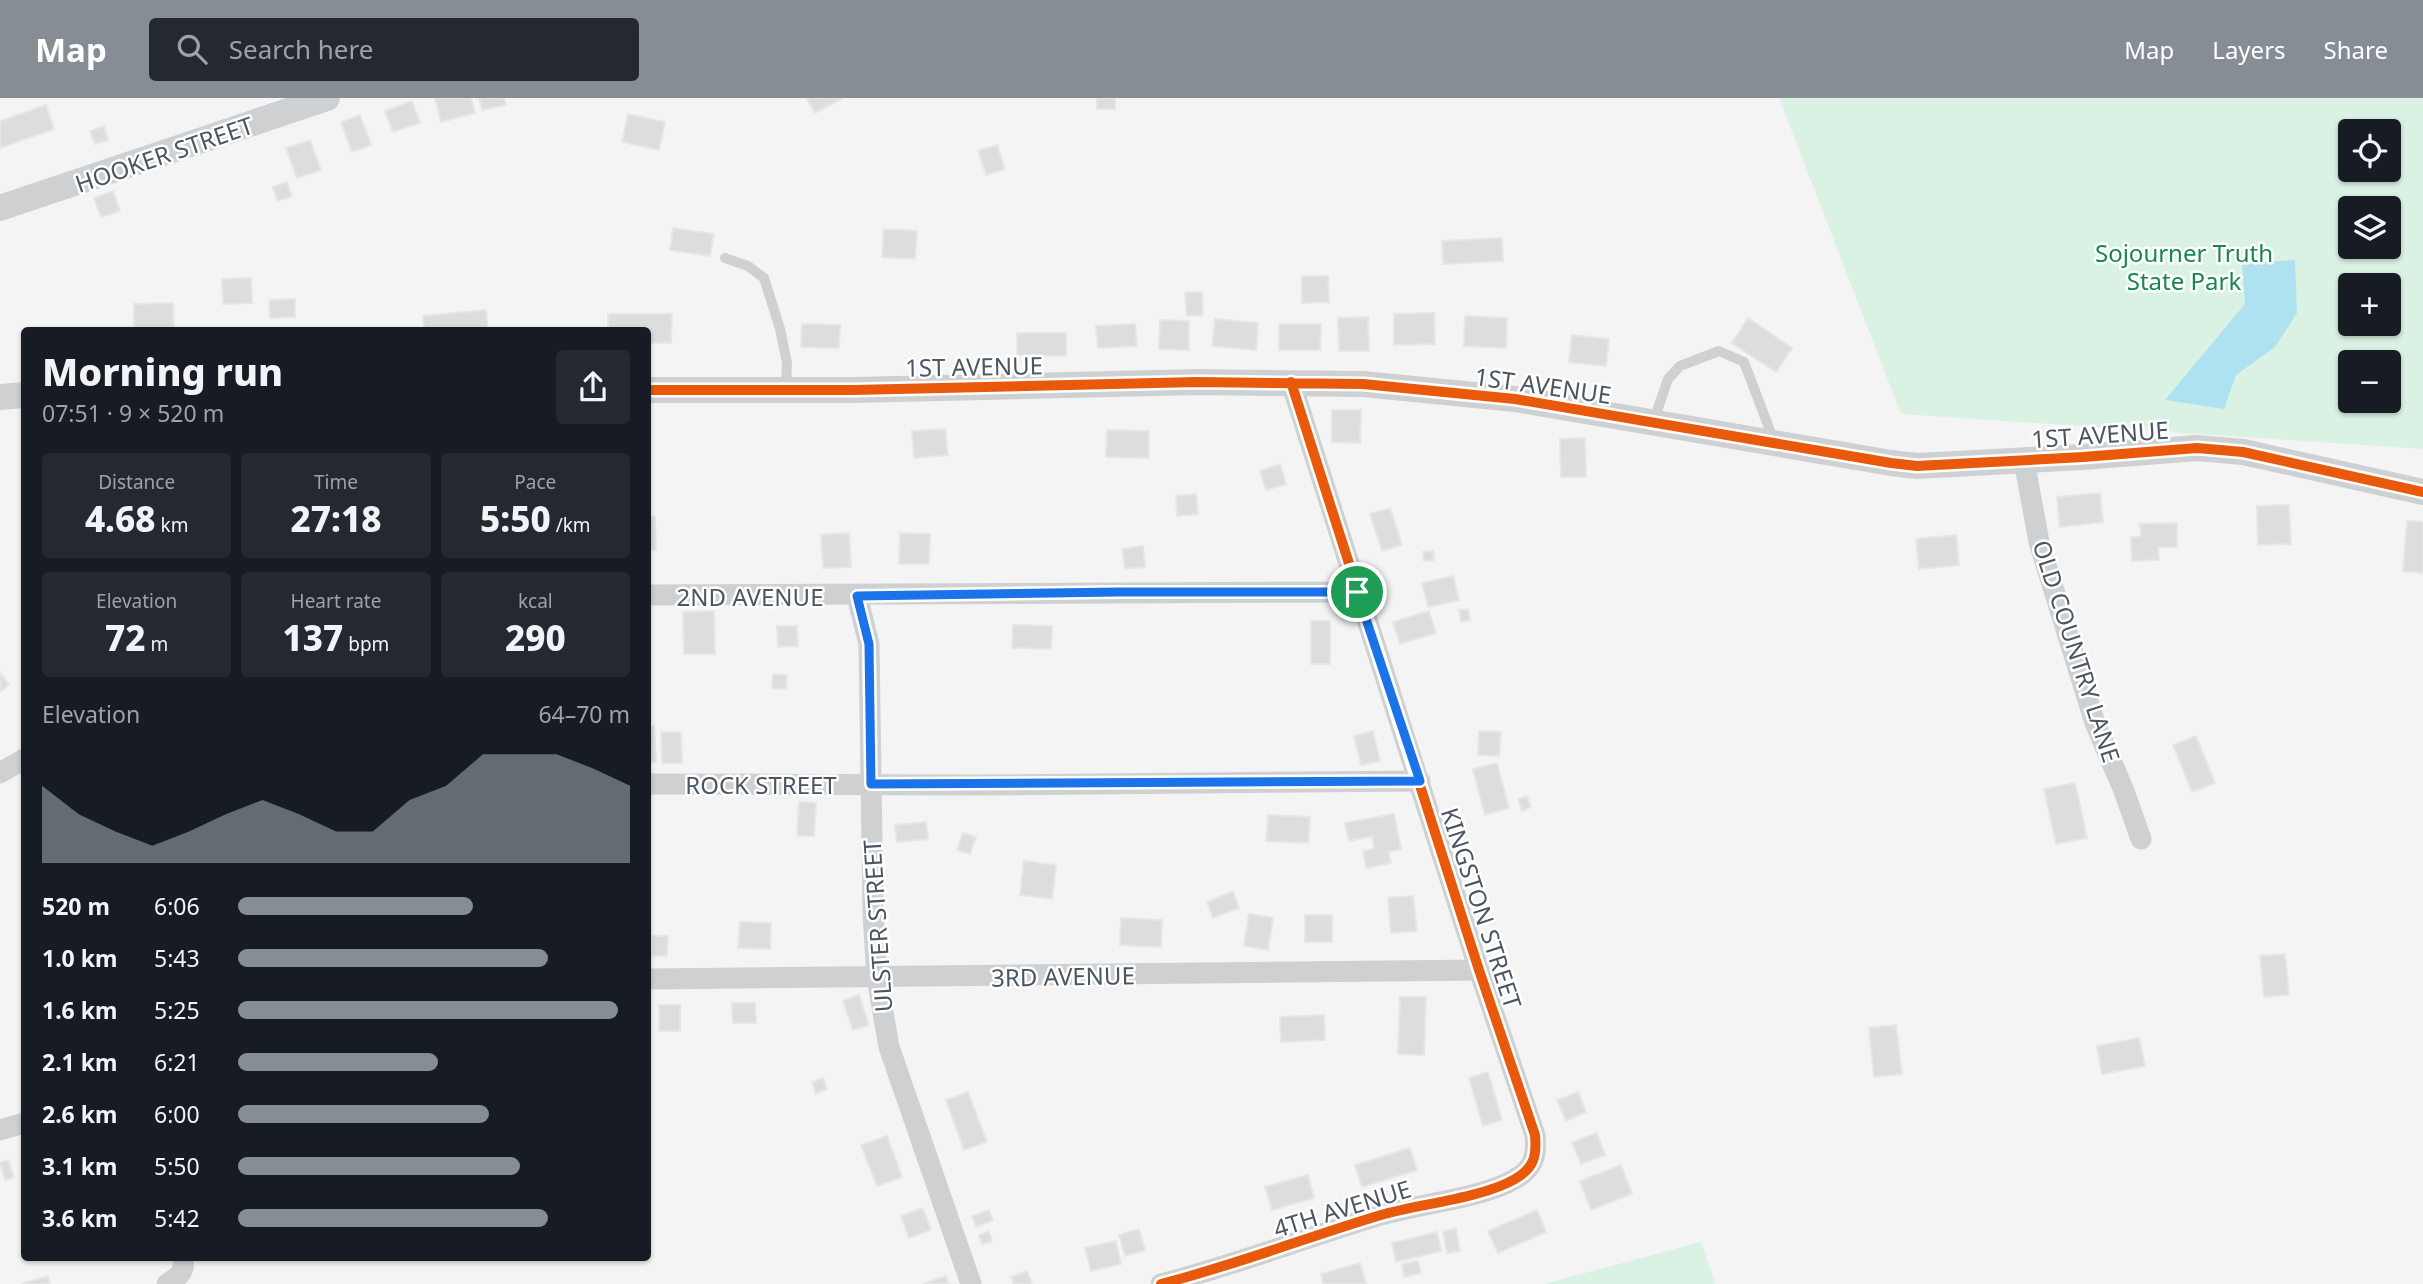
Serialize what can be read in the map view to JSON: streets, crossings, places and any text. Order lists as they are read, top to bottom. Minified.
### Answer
{"streets":{"street":["HOOKER STREET","1ST AVENUE","2ND AVENUE","OLD COUNTRY LANE","ROCK STREET","KINGSTON STREET","ULSTER STREET","3RD AVENUE","4TH AVENUE"]},"crossings":[["1ST AVENUE","OLD COUNTRY LANE"],["1ST AVENUE","KINGSTON STREET"],["2ND AVENUE","KINGSTON STREET"],["2ND AVENUE","ULSTER STREET"],["ROCK STREET","KINGSTON STREET"],["ROCK STREET","ULSTER STREET"],["KINGSTON STREET","3RD AVENUE"],["KINGSTON STREET","4TH AVENUE"],["ULSTER STREET","3RD AVENUE"]],"parks":["Sojourner Truth State Park"],"page":{"header":"Map","search":"Search here","nav":["Map","Layers","Share"],"map_buttons":["+","−"],"heading":["Morning run","07:51 · 9 × 520 m"],"stats":[["Distance","4.68 km"],["Time","27:18"],["Pace","5:50 /km"],["Elevation","72 m"],["Heart rate","137 bpm"],["kcal","290"]],"chart":["Elevation","64–70 m"],"list":[{"name":"520 m","note":"6:06"},{"name":"1.0 km","note":"5:43"},{"name":"1.6 km","note":"5:25"},{"name":"2.1 km","note":"6:21"},{"name":"2.6 km","note":"6:00"},{"name":"3.1 km","note":"5:50"},{"name":"3.6 km","note":"5:42"}]}}
